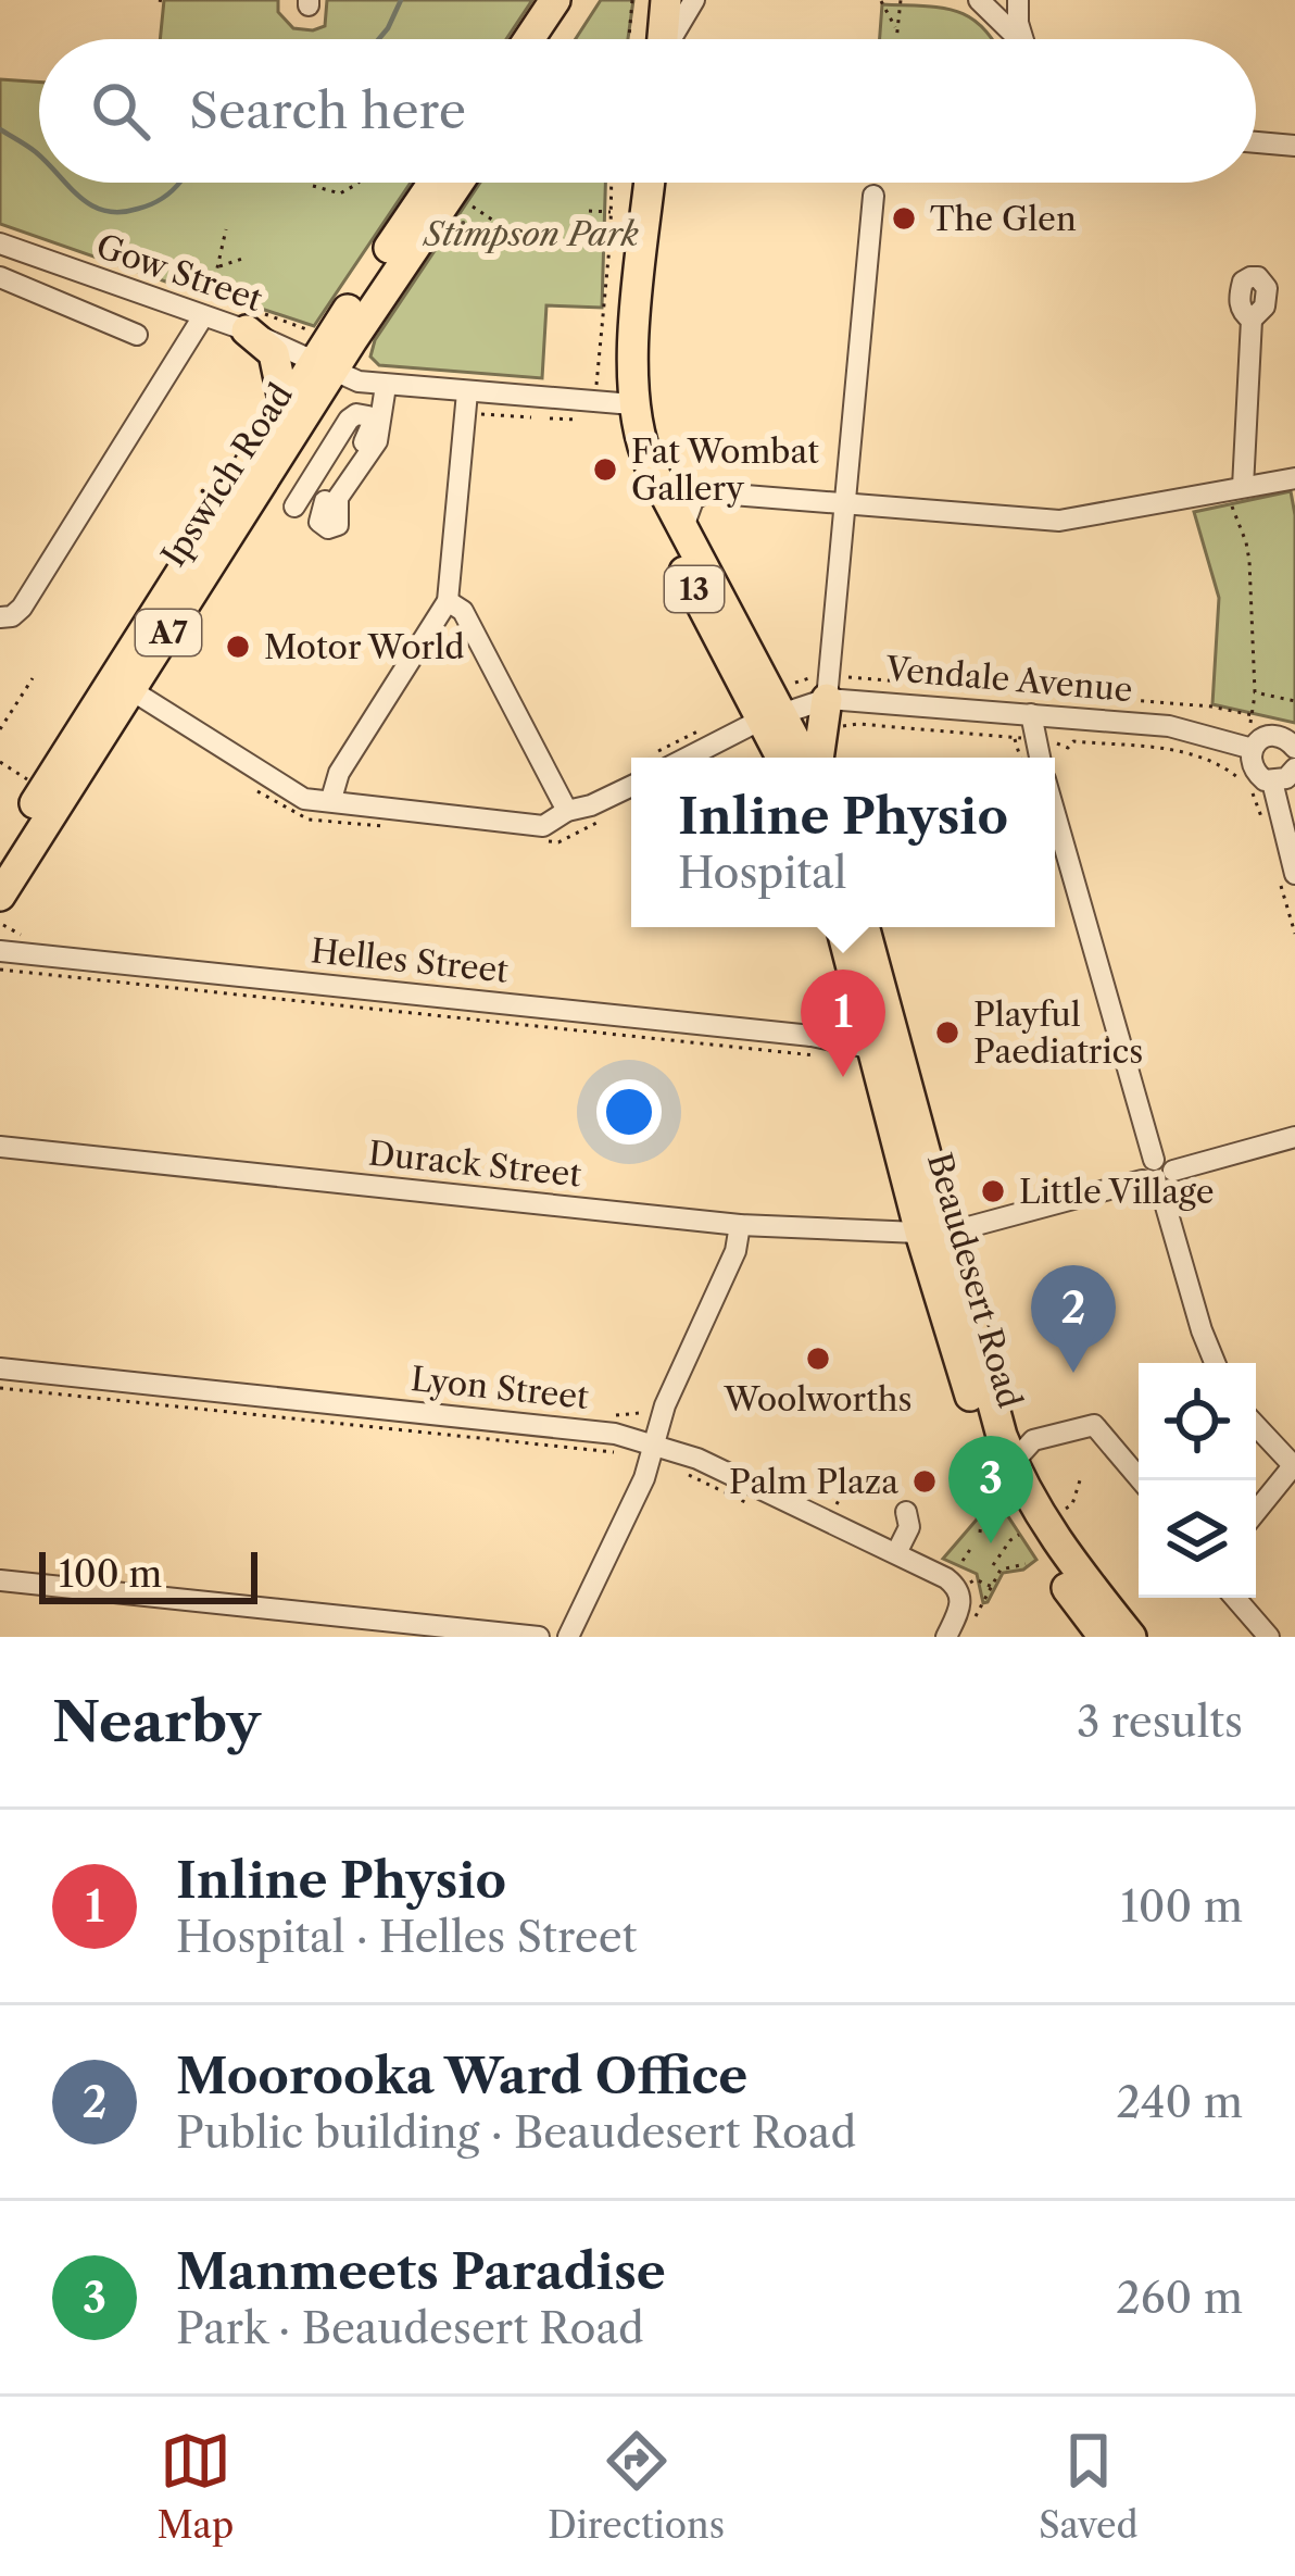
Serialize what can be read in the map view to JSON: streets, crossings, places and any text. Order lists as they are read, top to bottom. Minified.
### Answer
{"streets":{"highway":["Ipswich Road","13","A7","Beaudesert Road"],"street":["Gow Street","Vendale Avenue","Helles Street","Durack Street","Lyon Street"]},"crossings":[["Gow Street","Ipswich Road"],["Gow Street","13"],["13","Vendale Avenue"],["Helles Street","Beaudesert Road"],["Durack Street","Beaudesert Road"]],"parks":["Stimpson Park"],"places":["The Glen","Fat Wombat Gallery","Motor World","Playful Paediatrics","Little Village","Woolworths","Palm Plaza"],"scale_bar":"100 m","page":{"search":"Search here","popup":["Inline Physio","Hospital"],"pins":["1","2","3"],"scale":"100 m","heading":["Nearby","3 results"],"list":[{"mark":"1","name":"Inline Physio","note":"Hospital · Helles Street","value":"100 m"},{"mark":"2","name":"Moorooka Ward Office","note":"Public building · Beaudesert Road","value":"240 m"},{"mark":"3","name":"Manmeets Paradise","note":"Park · Beaudesert Road","value":"260 m"}],"nav":["Map","Directions","Saved"]}}
